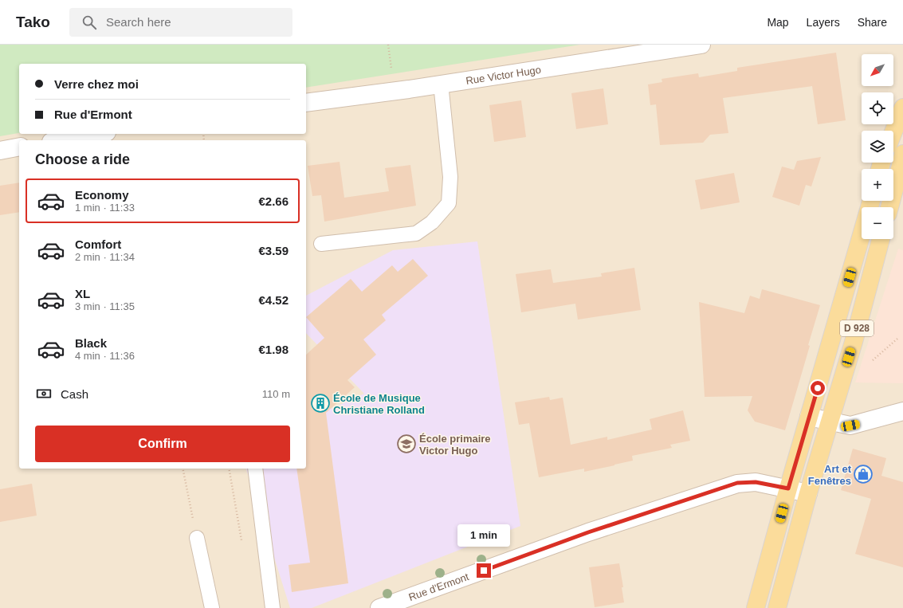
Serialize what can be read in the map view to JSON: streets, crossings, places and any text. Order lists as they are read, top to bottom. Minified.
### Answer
{"streets":{"main road":["D 928"],"street":["Rue Victor Hugo","Rue d'Ermont"]},"crossings":[["D 928","Rue d'Ermont"]],"places":{"building":["École de Musique Christiane Rolland"],"school or university":["École primaire Victor Hugo"],"shop":["Art et Fenêtres"]},"north":"bottom left","page":{"header":"Tako","search":"Search here","nav":["Map","Layers","Share"],"map_buttons":["+","−"],"banner":["Verre chez moi","Rue d'Ermont"],"heading":"Choose a ride","list":[{"name":"Economy","note":"1 min · 11:33","value":"€2.66"},{"name":"Comfort","note":"2 min · 11:34","value":"€3.59"},{"name":"XL","note":"3 min · 11:35","value":"€4.52"},{"name":"Black","note":"4 min · 11:36","value":"€1.98"}],"pay":["Cash","110 m"],"buttons":"Confirm","bubble":"1 min"}}
